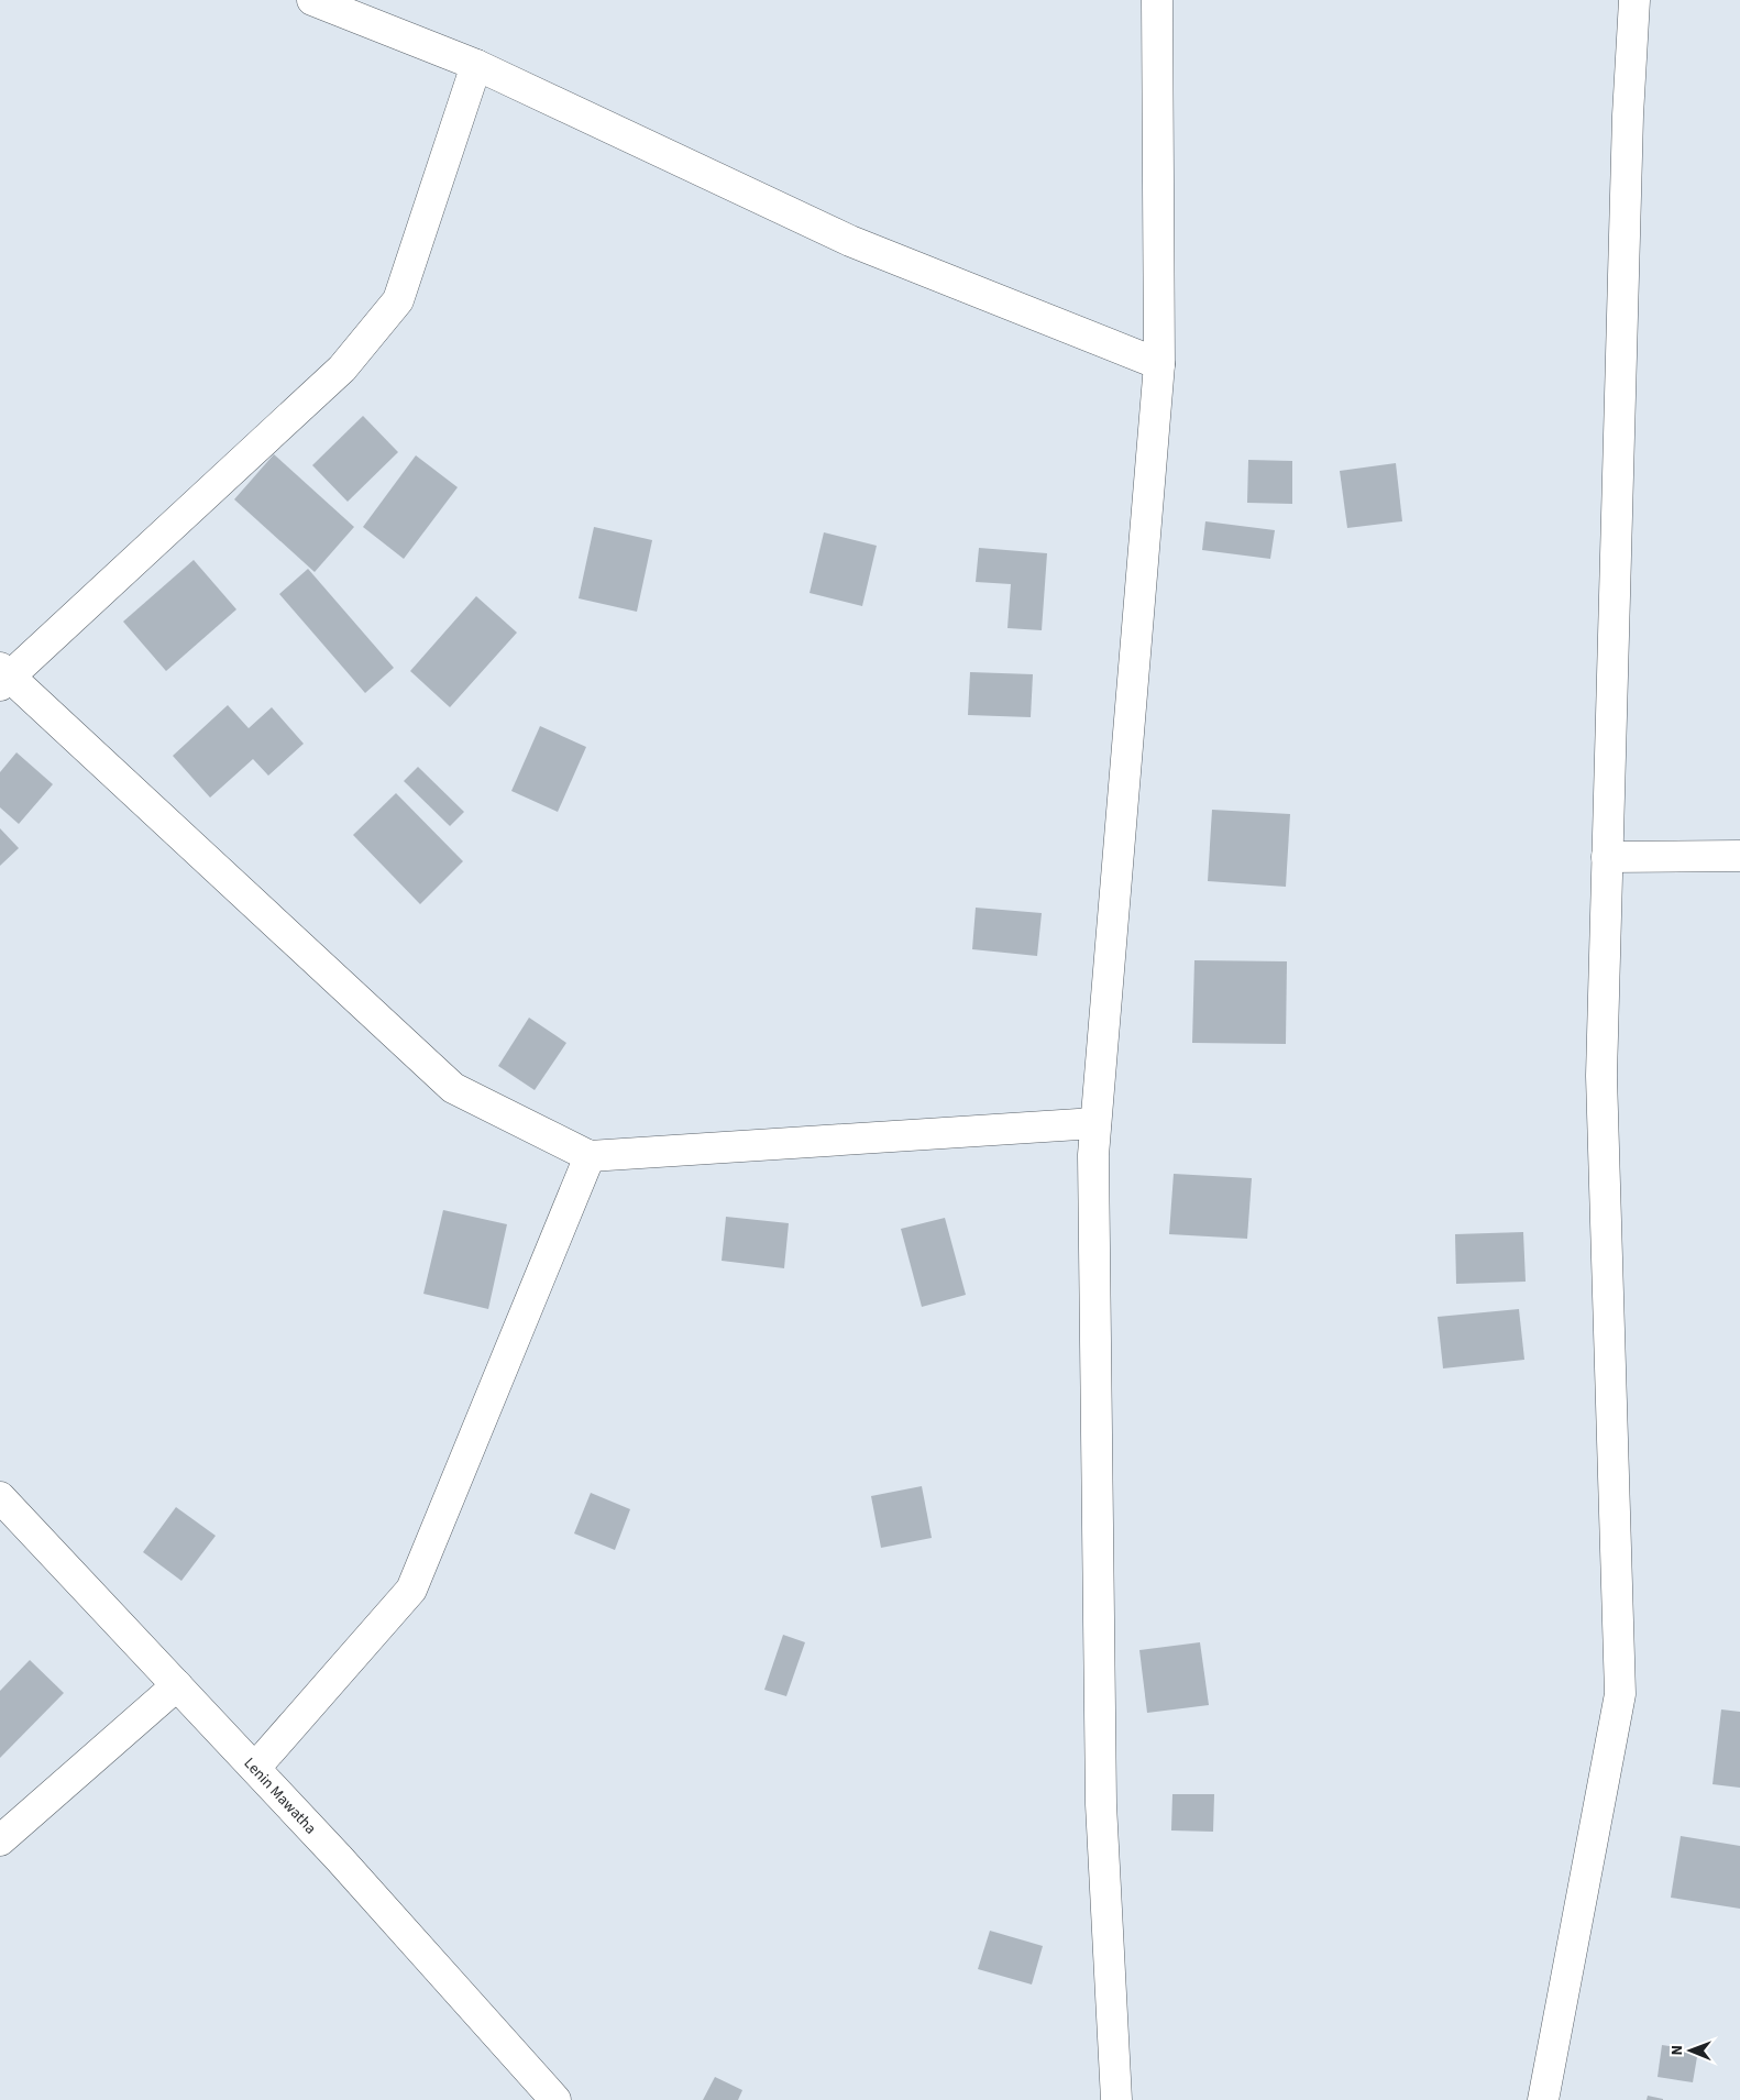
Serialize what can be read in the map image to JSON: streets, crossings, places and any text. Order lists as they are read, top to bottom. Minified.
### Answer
{"streets":{"street":["Lenin Mawatha"]},"north":"left"}
